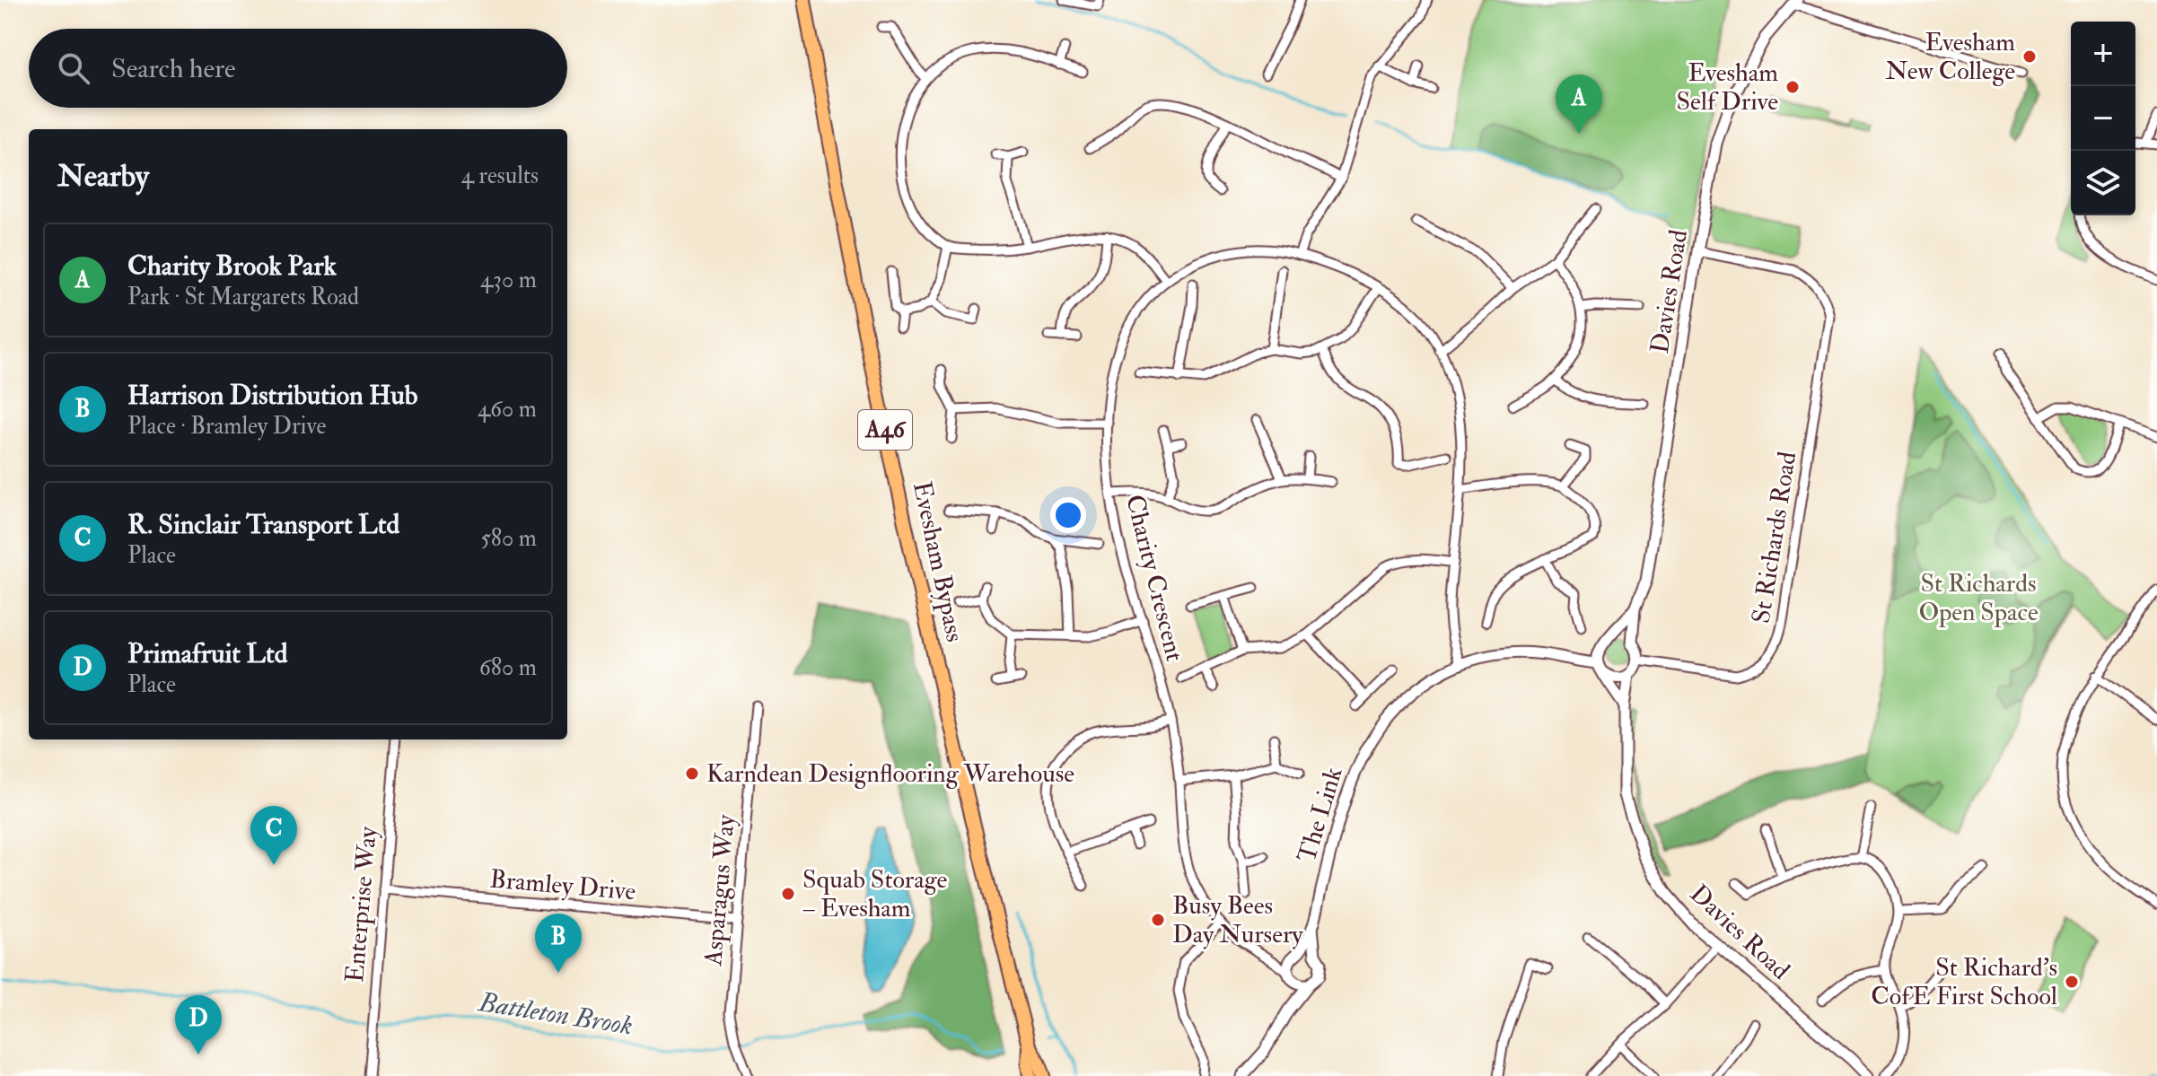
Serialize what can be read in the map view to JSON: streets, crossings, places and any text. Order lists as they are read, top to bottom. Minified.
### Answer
{"streets":{"highway":["A46","Evesham Bypass"],"street":["Davies Road","St Richards Road","Charity Crescent","The Link","Bramley Drive","Asparagus Way","Enterprise Way"]},"crossings":[["Davies Road","St Richards Road"],["Davies Road","The Link"],["St Richards Road","The Link"],["Charity Crescent","The Link"],["Bramley Drive","Asparagus Way"],["Bramley Drive","Enterprise Way"]],"water":["Battleton Brook"],"parks":["St Richards Open Space"],"places":["Evesham New College","Evesham Self Drive","Karndean Designflooring Warehouse","Squab Storage – Evesham","Busy Bees Day Nursery","St Richard's CofE First School"],"page":{"map_buttons":["+","−"],"search":"Search here","pins":["A","C","B","D"],"heading":["Nearby","4 results"],"list":[{"mark":"A","name":"Charity Brook Park","note":"Park · St Margarets Road","value":"430 m"},{"mark":"B","name":"Harrison Distribution Hub","note":"Place · Bramley Drive","value":"460 m"},{"mark":"C","name":"R. Sinclair Transport Ltd","note":"Place","value":"580 m"},{"mark":"D","name":"Primafruit Ltd","note":"Place","value":"680 m"}]}}
